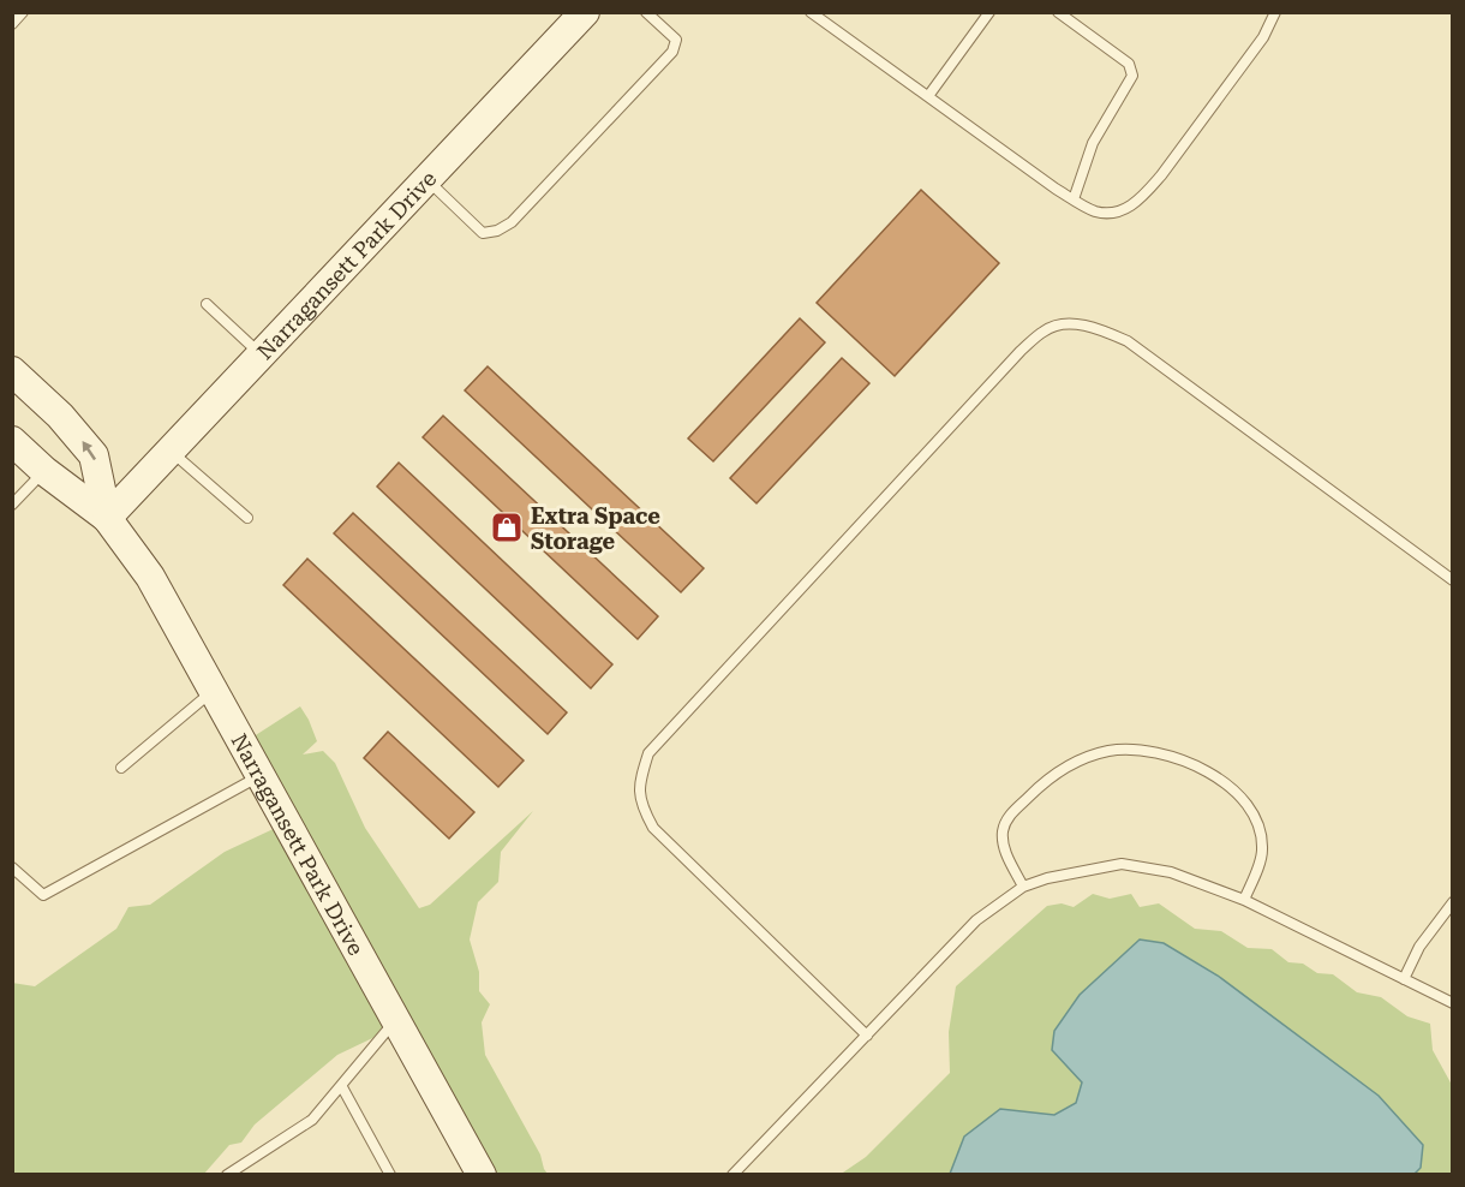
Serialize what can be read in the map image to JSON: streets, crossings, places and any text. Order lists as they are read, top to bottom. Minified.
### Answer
{"streets":{"street":["Narragansett Park Drive"]},"places":{"shop":["Extra Space Storage"]}}
